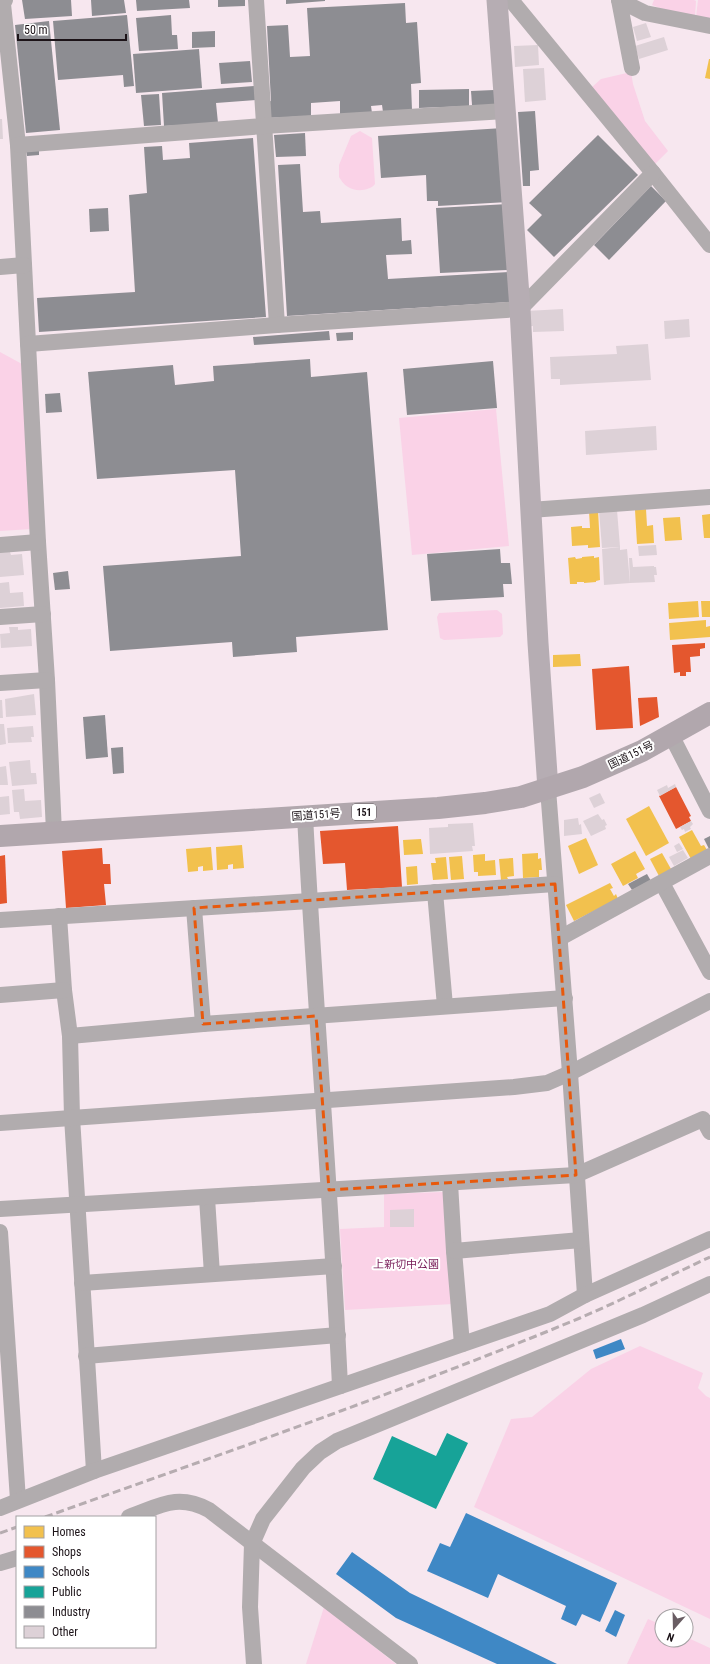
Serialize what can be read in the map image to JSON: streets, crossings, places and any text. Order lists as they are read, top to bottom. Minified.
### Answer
{"streets":{"highway":["国道151号","151"]},"parks":["上新切中公園"],"legend":["Homes","Shops","Schools","Public","Industry","Other"],"scale_bar":"50 m","north":"bottom"}
